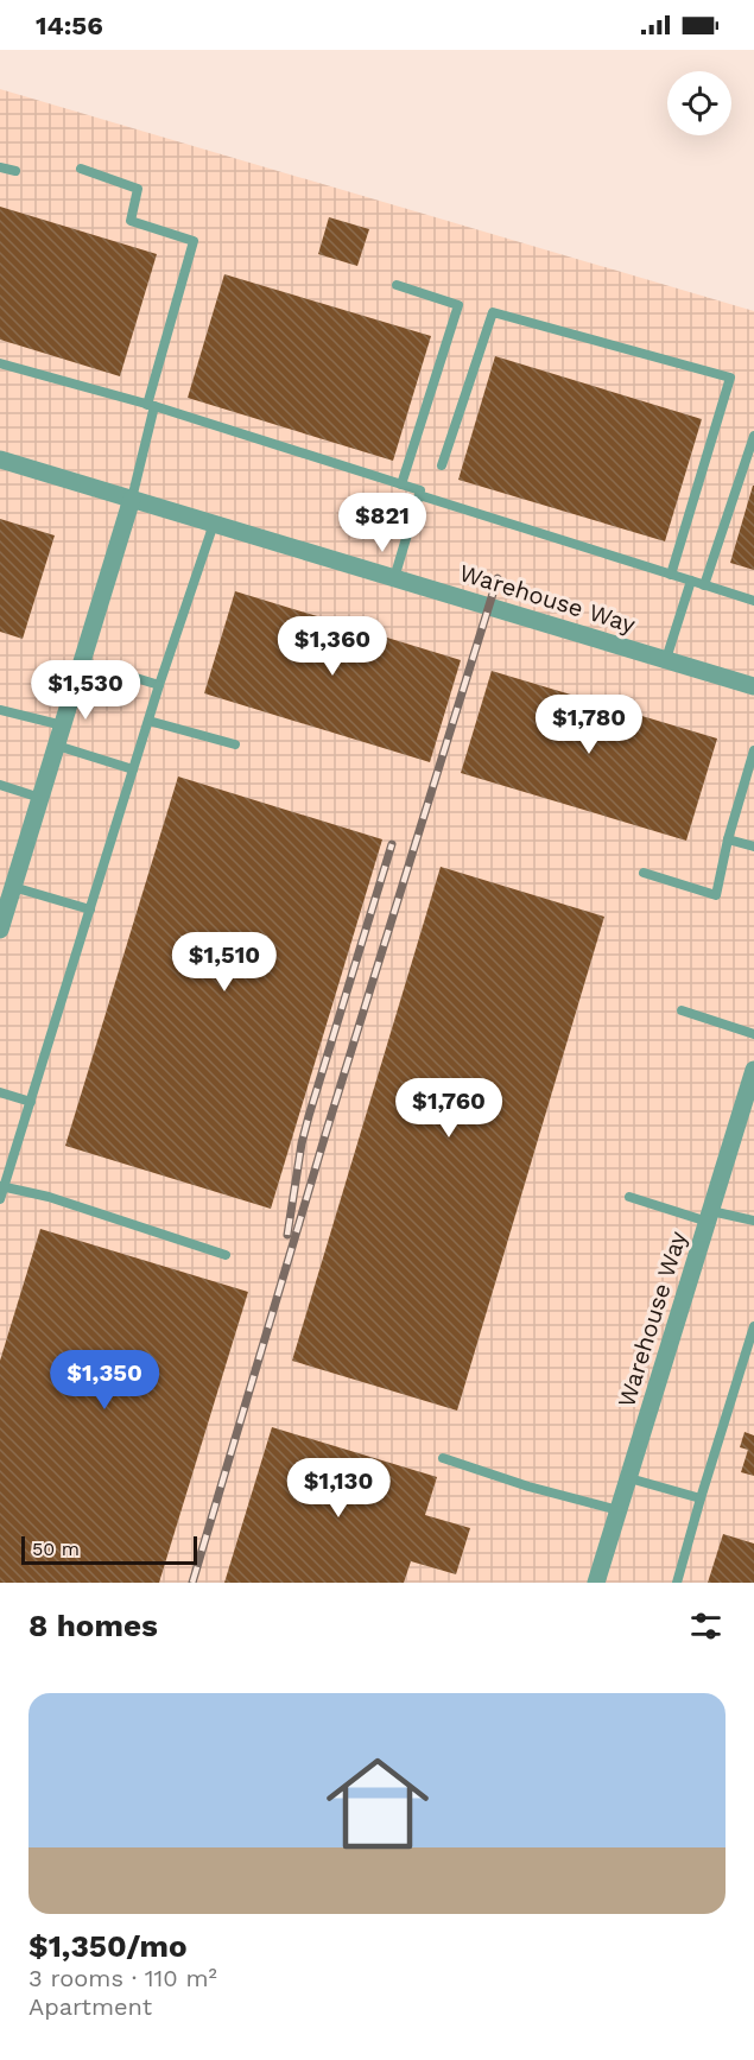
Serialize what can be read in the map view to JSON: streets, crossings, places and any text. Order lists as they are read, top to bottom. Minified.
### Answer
{"streets":{"street":["Warehouse Way"]},"scale_bar":"50 m","page":{"status":"14:56","price":["$821","$1,360","$1,530","$1,780","$1,510","$1,760","$1,350","$1,130"],"scale":"50 m","heading":"8 homes","list":[{"name":"$1,350/mo","note":"3 rooms · 110 m² · Apartment"}]}}
